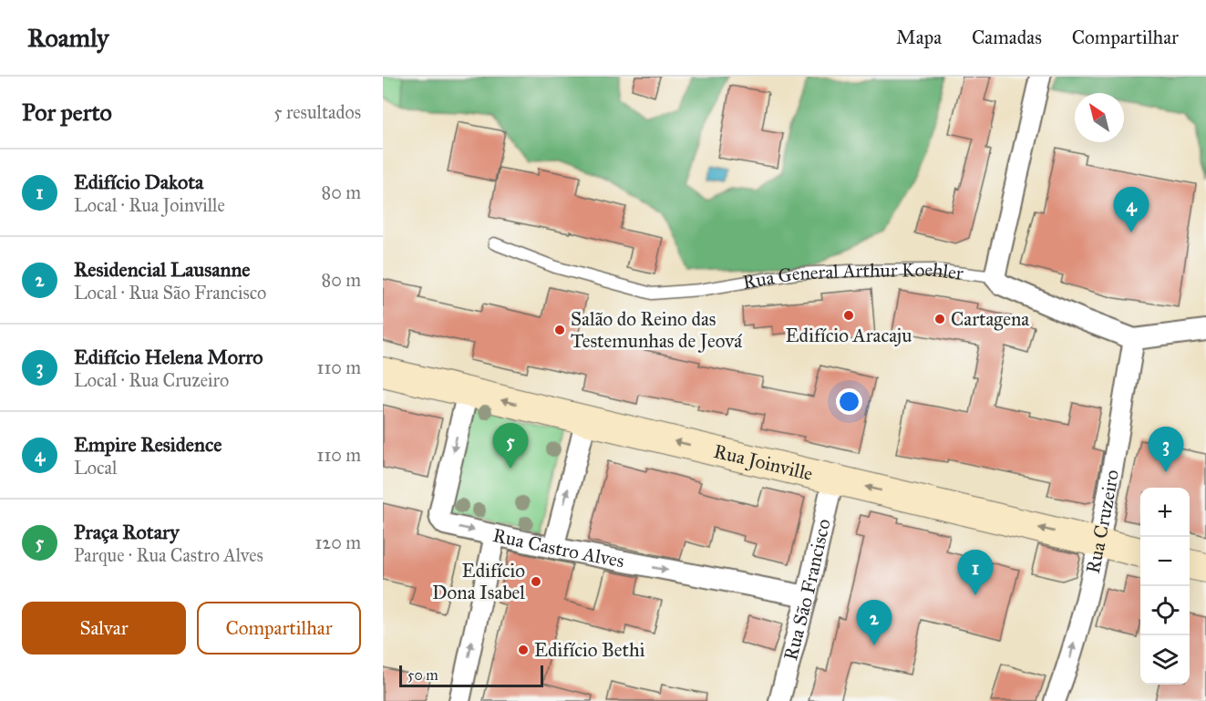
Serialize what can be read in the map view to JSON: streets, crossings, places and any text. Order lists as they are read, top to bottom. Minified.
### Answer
{"streets":{"main road":["Rua Joinville"],"street":["Rua General Arthur Koehler","Rua Cruzeiro","Rua Castro Alves","Rua São Francisco"]},"crossings":[["Rua General Arthur Koehler","Rua Cruzeiro"],["Rua Joinville","Rua Cruzeiro"],["Rua Joinville","Rua Castro Alves"],["Rua Joinville","Rua São Francisco"],["Rua Castro Alves","Rua São Francisco"]],"one_way":["Rua Joinville","Rua Cruzeiro"],"places":["Edifício Aracaju","Cartagena","Salão do Reino das Testemunhas de Jeová","Edifício Dona Isabel","Edifício Bethi"],"scale_bar":"50 m","north":"top left","page":{"header":"Roamly","nav":["Mapa","Camadas","Compartilhar"],"heading":["Por perto","5 resultados"],"list":[{"mark":"1","name":"Edifício Dakota","note":"Local · Rua Joinville","value":"80 m"},{"mark":"2","name":"Residencial Lausanne","note":"Local · Rua São Francisco","value":"80 m"},{"mark":"3","name":"Edifício Helena Morro","note":"Local · Rua Cruzeiro","value":"110 m"},{"mark":"4","name":"Empire Residence","note":"Local","value":"110 m"},{"mark":"5","name":"Praça Rotary","note":"Parque · Rua Castro Alves","value":"120 m"}],"pins":["4","5","3","1","2"],"map_buttons":["+","−"],"buttons":["Salvar","Compartilhar"],"scale":"50 m"}}
